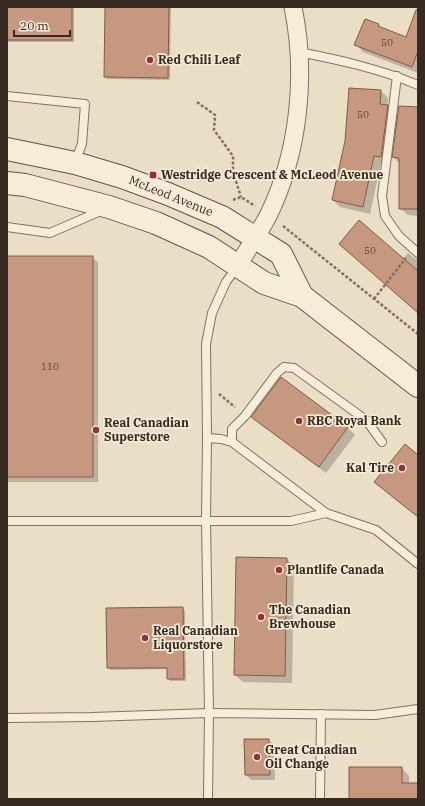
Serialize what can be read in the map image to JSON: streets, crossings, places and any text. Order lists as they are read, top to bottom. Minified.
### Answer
{"streets":{"street":["McLeod Avenue"]},"places":{"other":["Red Chili Leaf","RBC Royal Bank","Real Canadian Superstore","Kal Tire","Plantlife Canada","The Canadian Brewhouse","Real Canadian Liquorstore","Great Canadian Oil Change"],"transit":["Westridge Crescent & McLeod Avenue"]},"house_numbers":["50","50","50","110"],"scale_bar":"20 m"}
